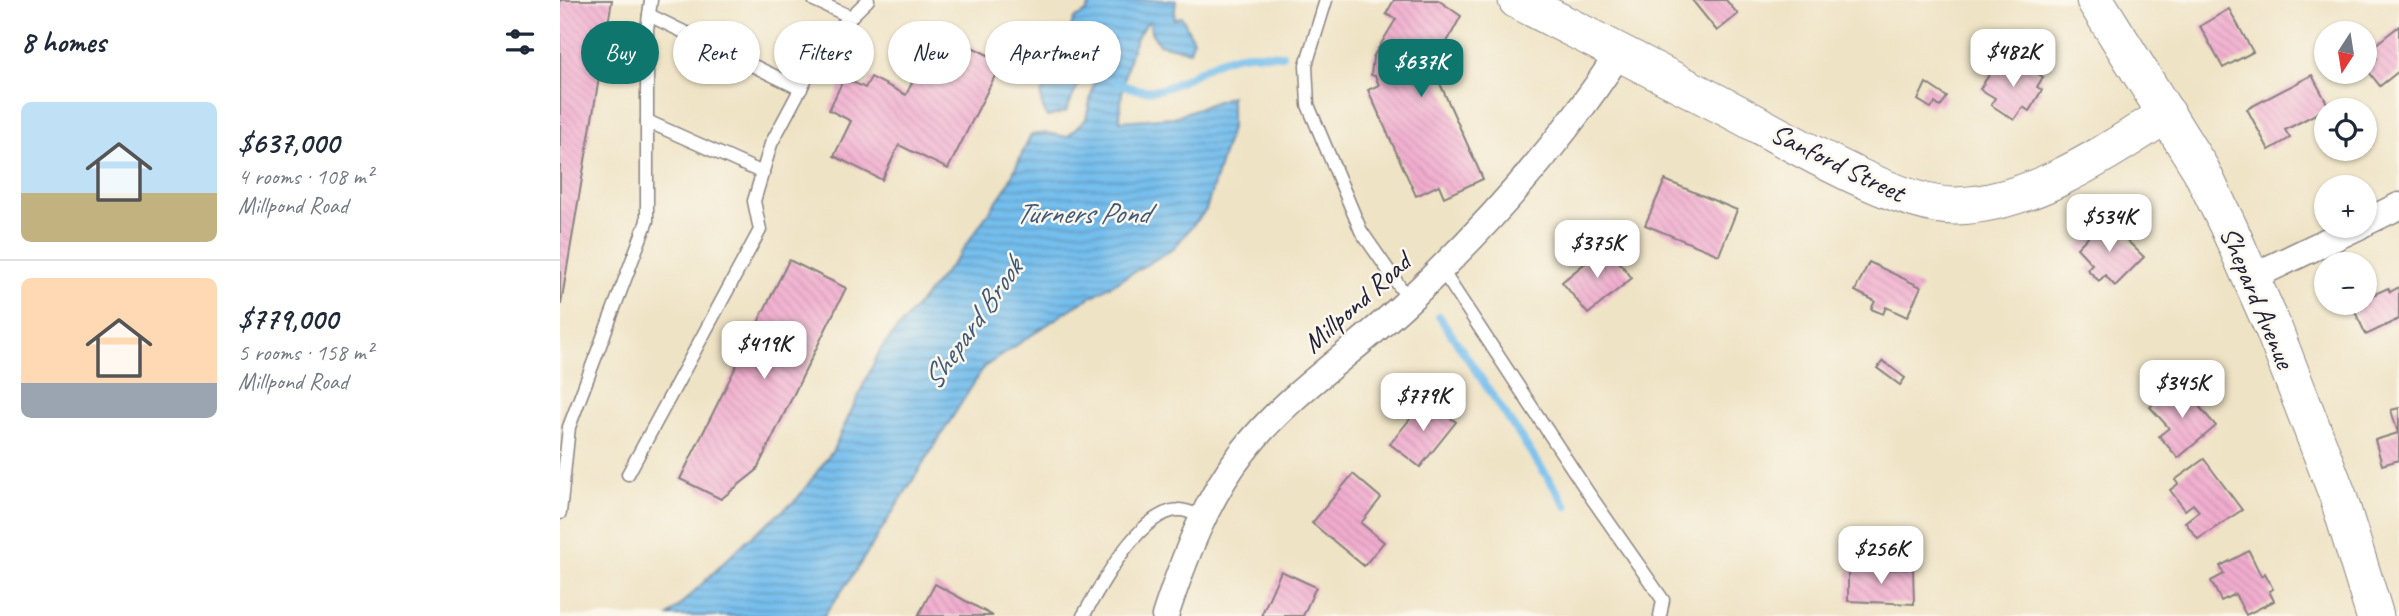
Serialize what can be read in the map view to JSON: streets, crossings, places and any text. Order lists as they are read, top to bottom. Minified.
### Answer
{"streets":{"street":["Sanford Street","Shepard Avenue","Millpond Road"]},"crossings":[["Sanford Street","Shepard Avenue"],["Sanford Street","Millpond Road"]],"water":["Turners Pond","Shepard Brook"],"north":"bottom","page":{"heading":"8 homes","map_buttons":["+","−"],"chip":["Buy","Rent","Filters","New","Apartment"],"price":["$482K","$637K","$534K","$375K","$419K","$345K","$779K","$256K"],"list":[{"name":"$637,000","note":"4 rooms · 108 m² · Millpond Road"},{"name":"$779,000","note":"5 rooms · 158 m² · Millpond Road"}]}}
